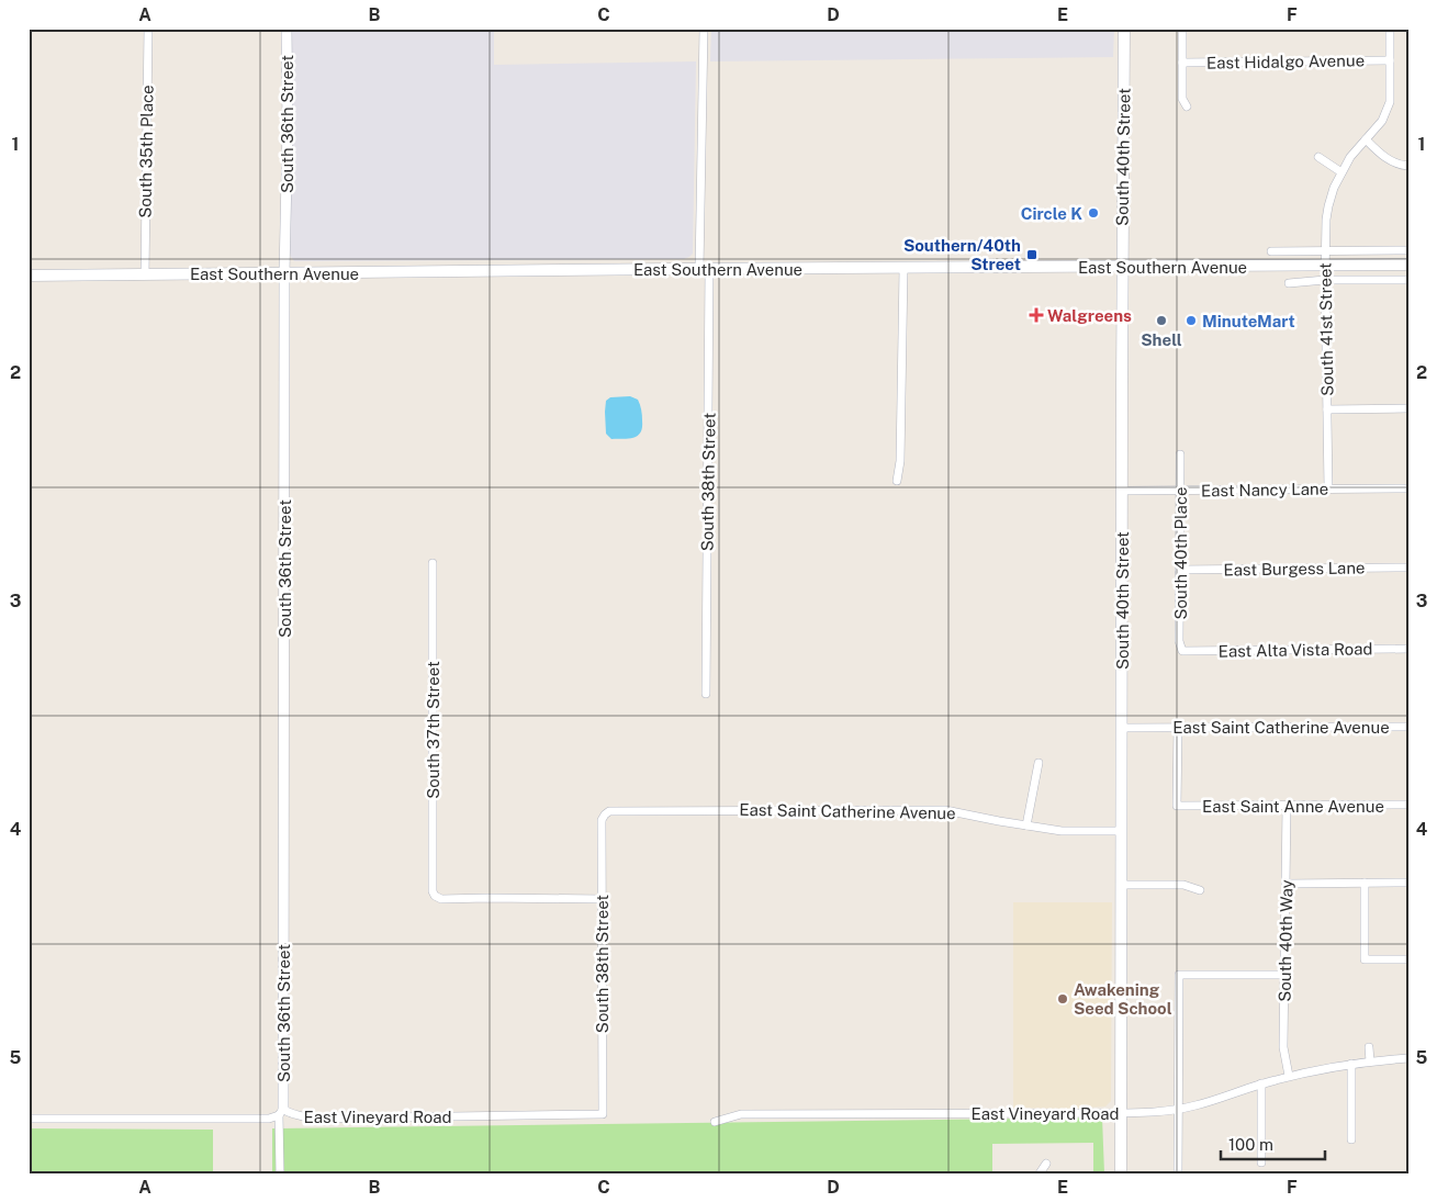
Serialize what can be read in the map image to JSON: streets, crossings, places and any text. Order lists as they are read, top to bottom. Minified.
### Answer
{"streets":{"main road":["South 40th Street","East Southern Avenue"],"street":["East Hidalgo Avenue","South 36th Street","South 35th Place","South 41st Street","South 38th Street","East Nancy Lane","South 40th Place","East Burgess Lane","East Alta Vista Road","East Saint Catherine Avenue","South 37th Street","East Saint Anne Avenue","South 40th Way","East Vineyard Road"]},"crossings":[["East Hidalgo Avenue","South 41st Street"],["South 36th Street","East Southern Avenue"],["South 36th Street","East Vineyard Road"],["South 35th Place","East Southern Avenue"],["South 40th Street","East Southern Avenue"],["South 40th Street","East Nancy Lane"],["South 40th Street","East Saint Catherine Avenue"],["South 40th Street","East Vineyard Road"],["East Southern Avenue","South 41st Street"],["East Southern Avenue","South 38th Street"],["South 41st Street","East Nancy Lane"],["South 38th Street","East Saint Catherine Avenue"],["South 38th Street","South 37th Street"],["South 38th Street","East Vineyard Road"],["East Nancy Lane","South 40th Place"],["South 40th Place","East Burgess Lane"],["South 40th Place","East Alta Vista Road"],["East Saint Catherine Avenue","East Saint Anne Avenue"],["East Saint Anne Avenue","South 40th Way"],["South 40th Way","East Vineyard Road"]],"places":{"other":["Circle K","Shell","MinuteMart","Awakening Seed School"],"transit":["Southern/40th Street"],"health":["Walgreens"]},"scale_bar":"100 m","grid":{"columns":["A","B","C","D","E","F"],"rows":["1","2","3","4","5"]}}
